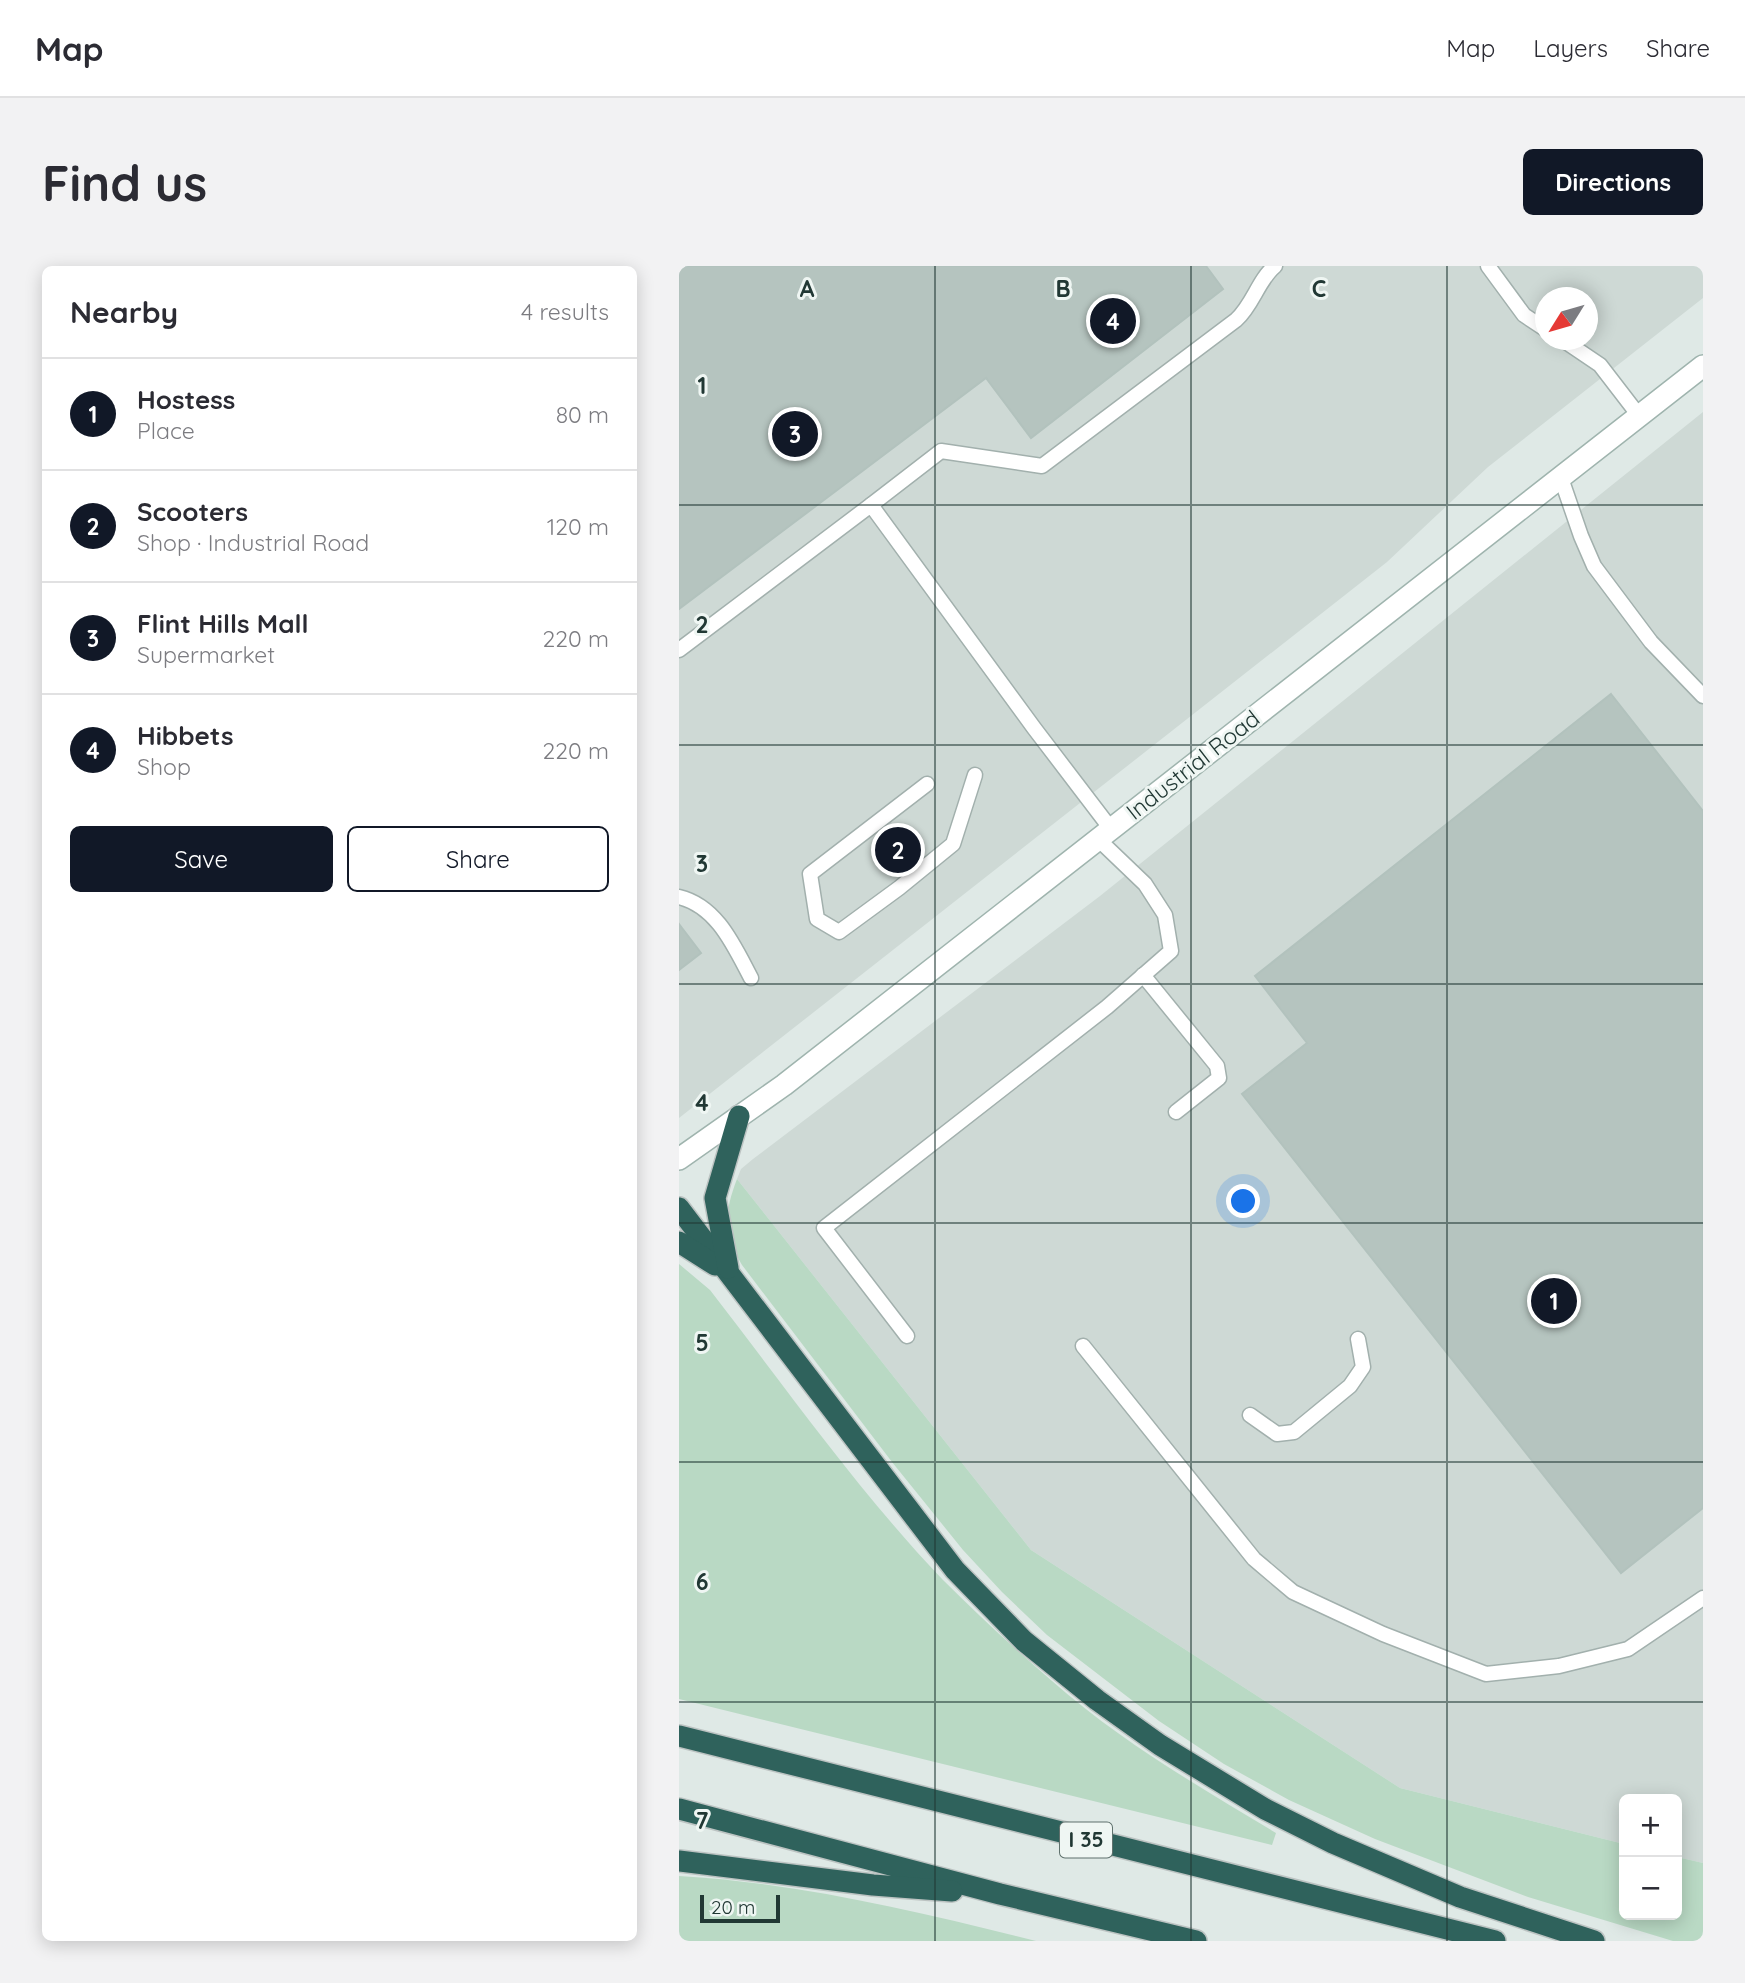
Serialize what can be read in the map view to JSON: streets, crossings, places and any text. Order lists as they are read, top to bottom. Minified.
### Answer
{"streets":{"highway":["I 35"],"main road":["Industrial Road"]},"scale_bar":"20 m","north":"bottom left","page":{"header":"Map","nav":["Map","Layers","Share"],"buttons":["Directions",["Save","Share"]],"title":"Find us","heading":["Nearby","4 results"],"pins":["4","3","2","1"],"list":[{"mark":"1","name":"Hostess","note":"Place","value":"80 m"},{"mark":"2","name":"Scooters","note":"Shop · Industrial Road","value":"120 m"},{"mark":"3","name":"Flint Hills Mall","note":"Supermarket","value":"220 m"},{"mark":"4","name":"Hibbets","note":"Shop","value":"220 m"}],"map_buttons":["+","−"],"scale":"20 m"},"grid":{"columns":["A","B","C"],"rows":["1","2","3","4","5","6","7"]}}
